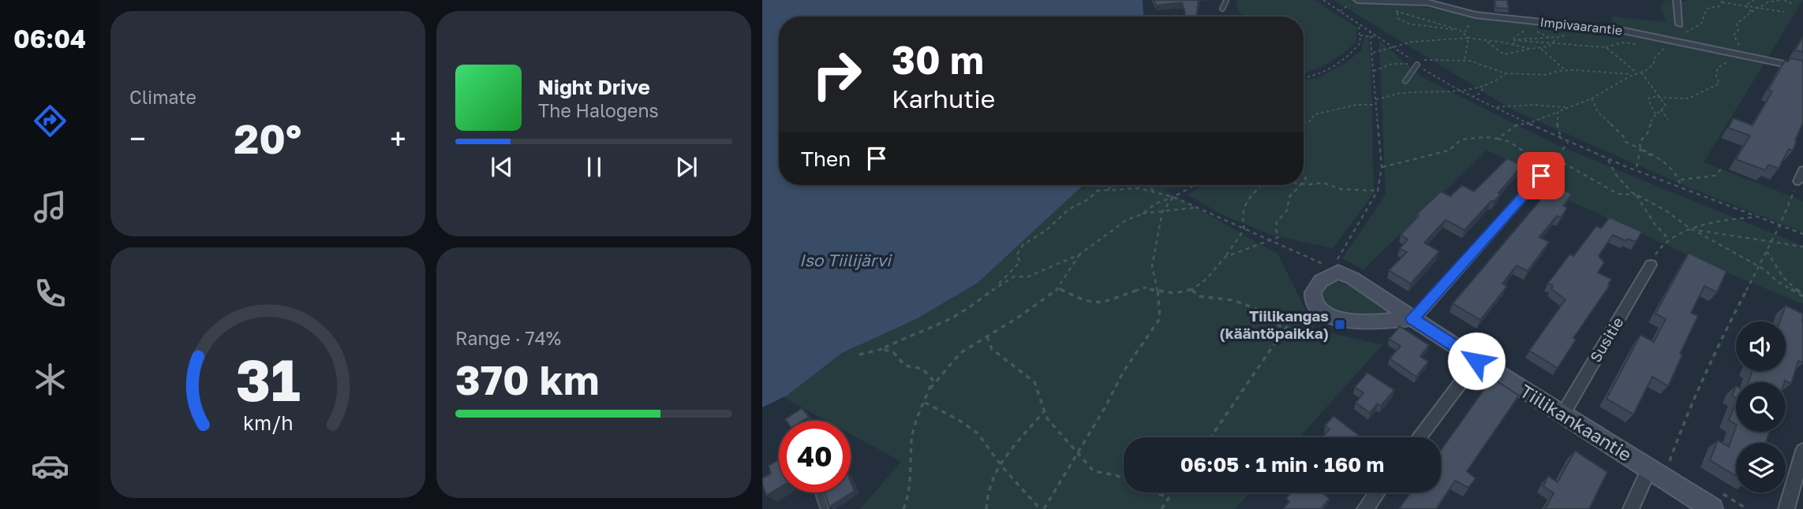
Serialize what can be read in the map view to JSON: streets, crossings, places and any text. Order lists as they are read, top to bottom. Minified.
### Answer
{"streets":{"street":["Impivaarantie","Susitie","Tiilikankaantie"]},"crossings":[["Susitie","Tiilikankaantie"]],"water":["Iso Tiilijärvi"],"places":{"transit":["Tiilikangas (kääntöpaikka)"]},"page":{"tabs":"06:04","tile":["Climate",["Range · 74%","370 km"]],"turn":["30 m","Karhutie"],"song":["Night Drive","The Halogens"],"heat":["−","20°","+"],"then":"Then","limit":"40","trip":"06:05 · 1 min · 160 m","gauge":["31","km/h"]}}
